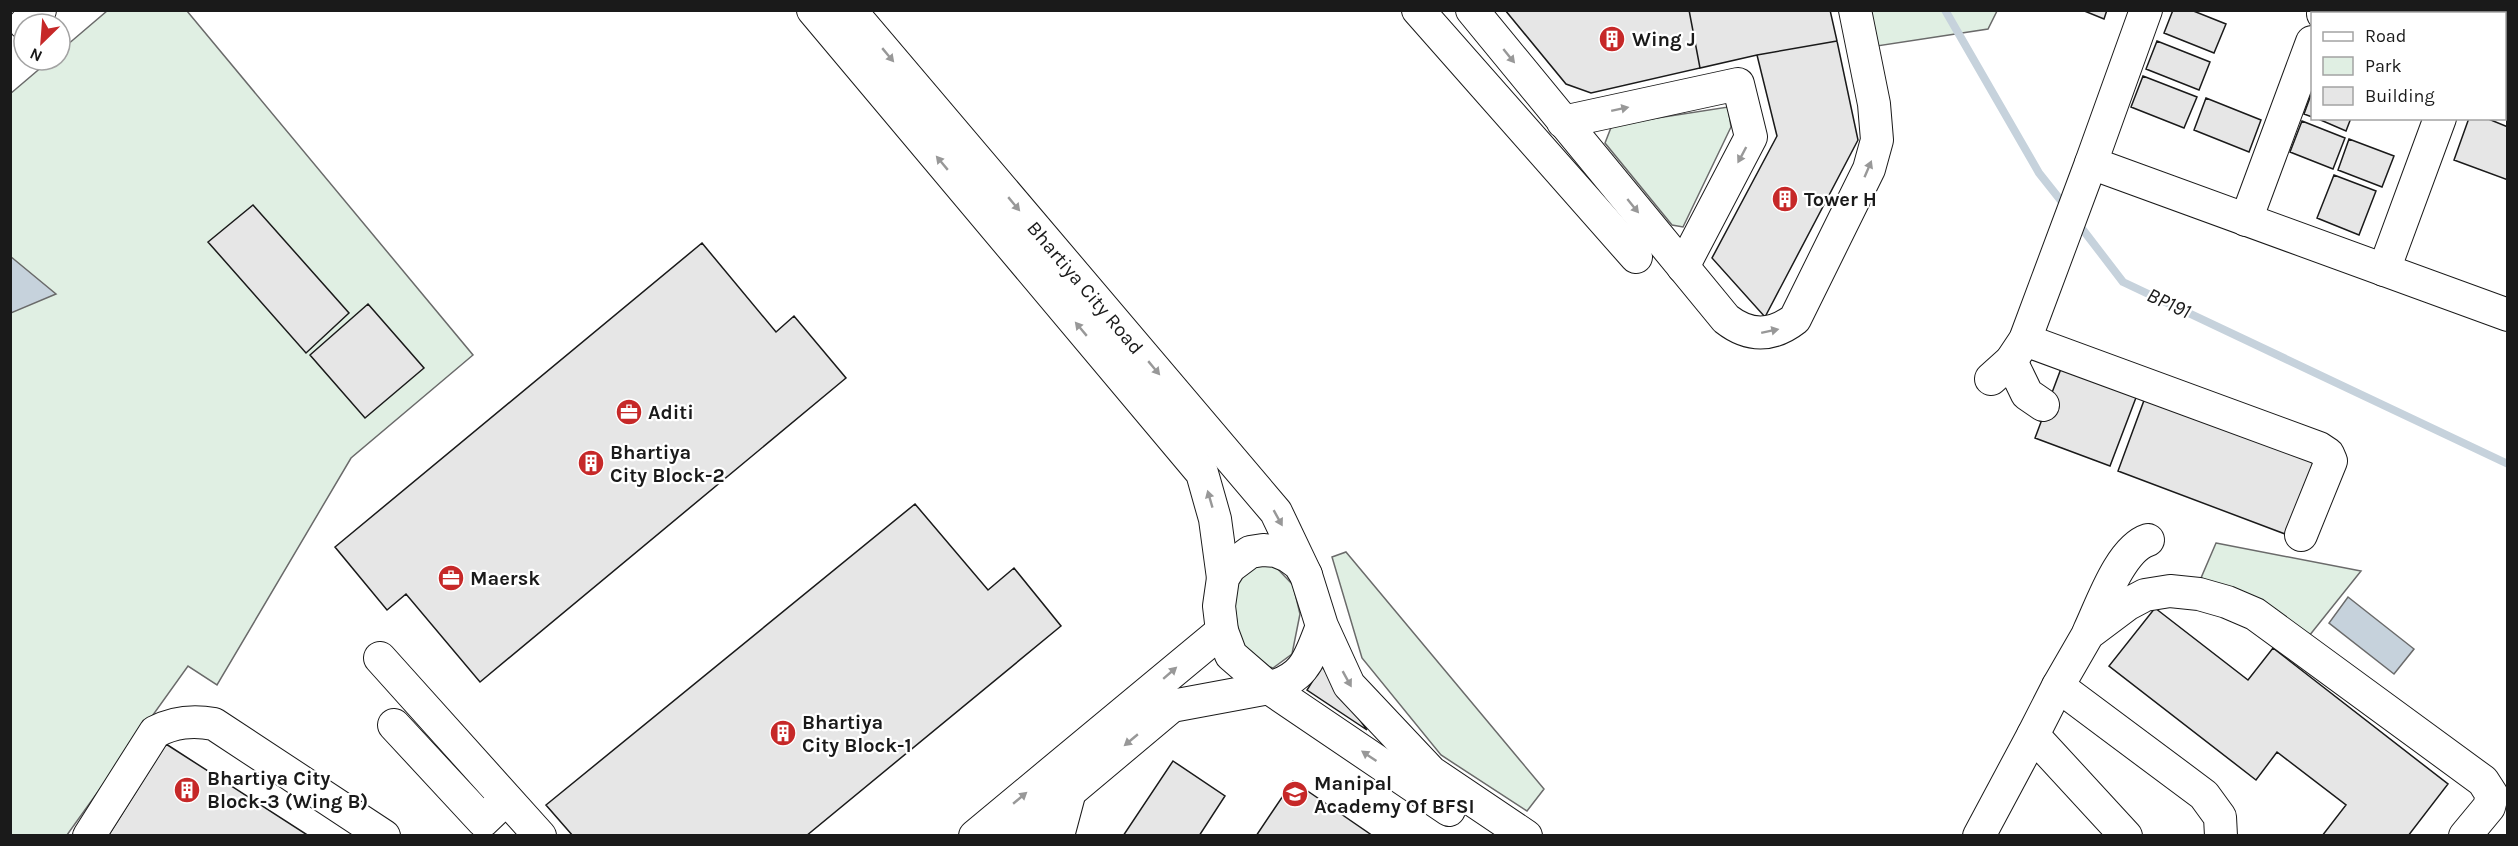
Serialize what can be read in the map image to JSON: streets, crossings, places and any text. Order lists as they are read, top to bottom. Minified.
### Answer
{"streets":{"street":["Bhartiya City Road"]},"water":["BP191"],"places":{"building":["Wing J","Tower H","Bhartiya City Block-2","Bhartiya City Block-1","Bhartiya City Block-3 (Wing B)"],"office":["Aditi","Maersk"],"school or university":["Manipal Academy Of BFSI"]},"legend":["Road","Park","Building"],"north":"bottom left"}
